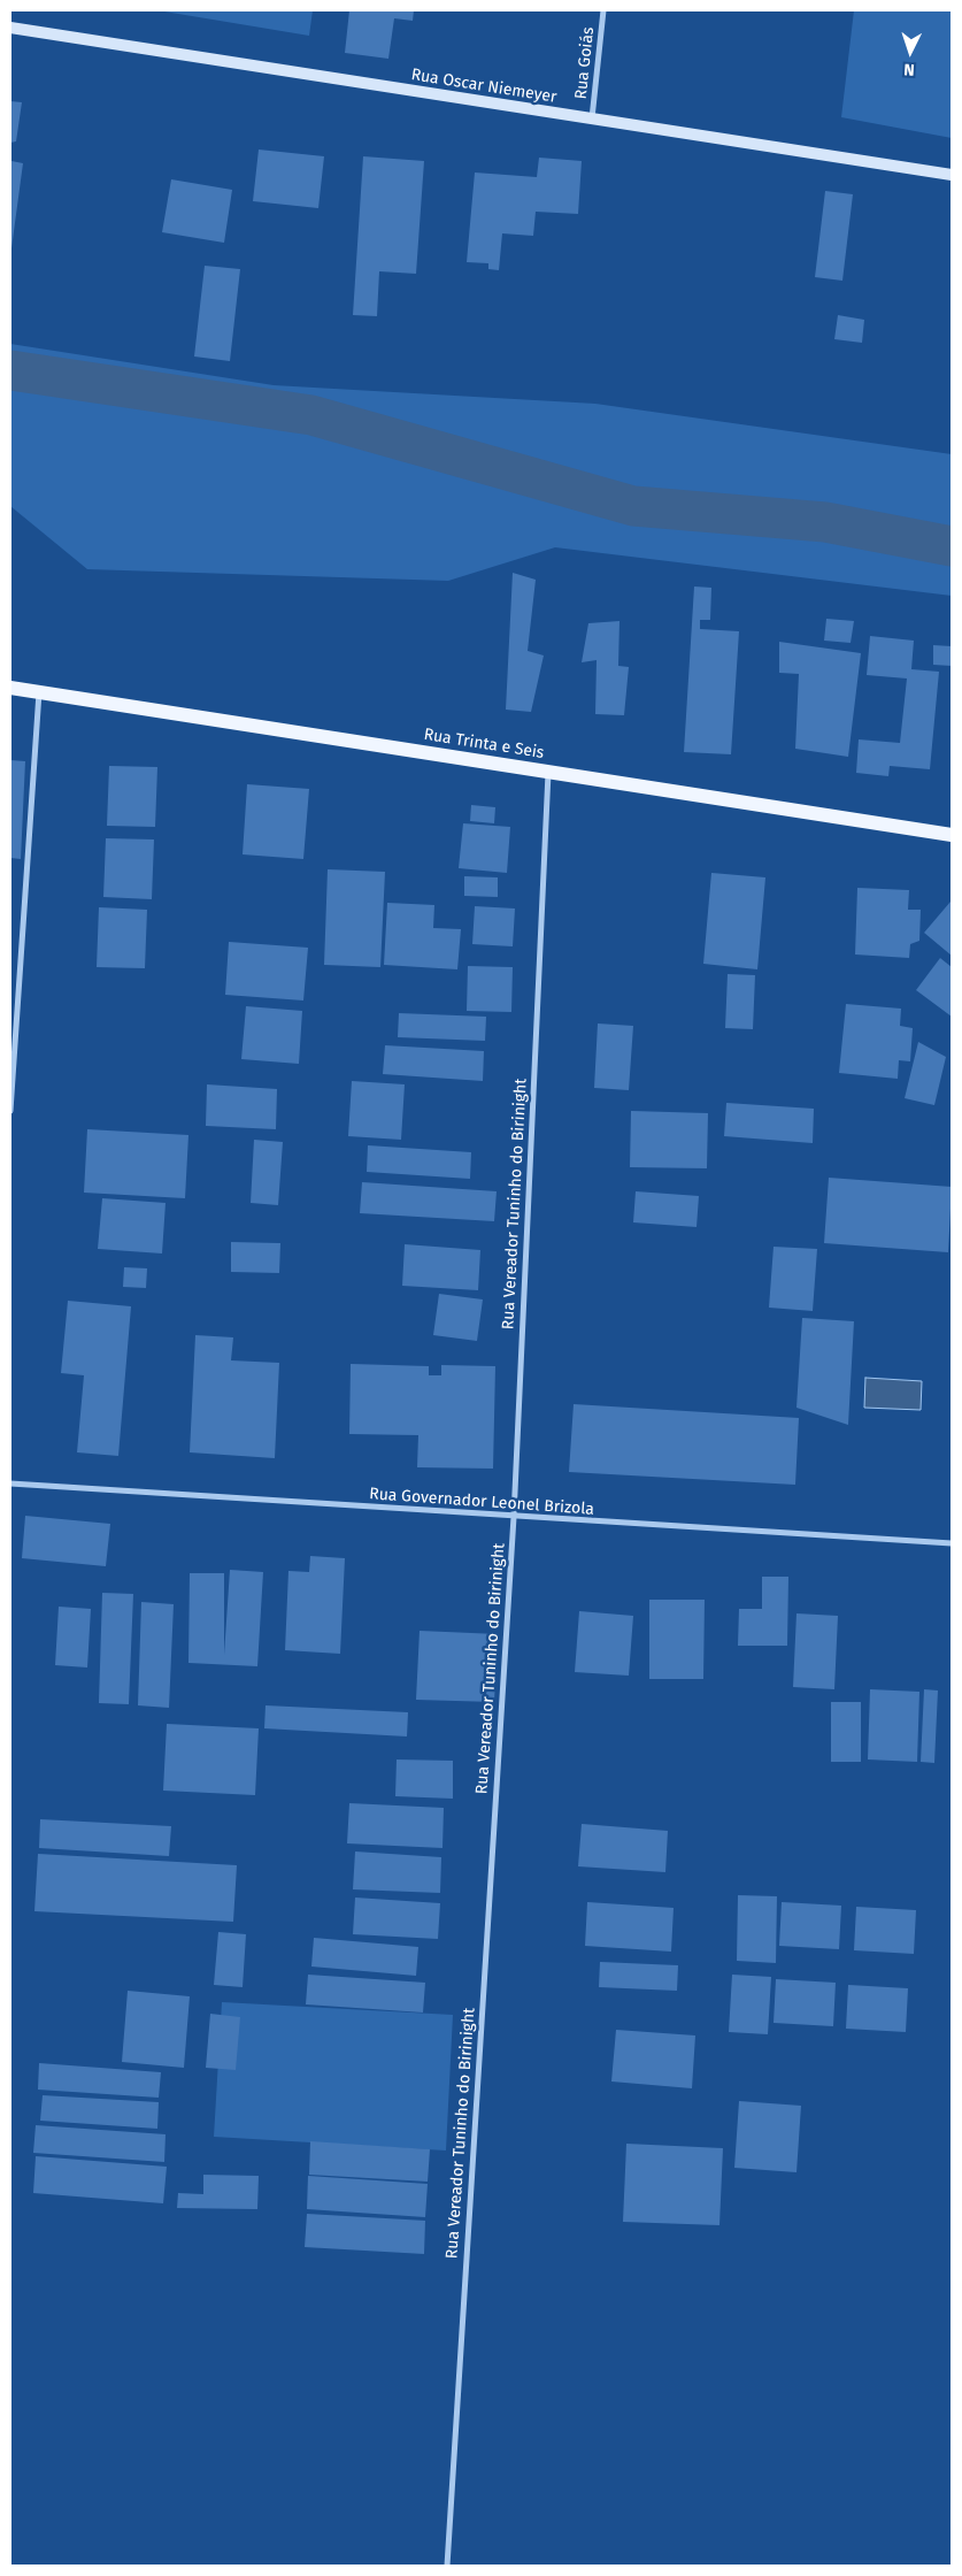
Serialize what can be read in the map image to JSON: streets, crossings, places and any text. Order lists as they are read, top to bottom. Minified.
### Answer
{"streets":{"main road":["Rua Trinta e Seis"],"street":["Rua Goiás","Rua Oscar Niemeyer","Rua Vereador Tuninho do Birinight","Rua Governador Leonel Brizola"]},"crossings":[["Rua Goiás","Rua Oscar Niemeyer"],["Rua Trinta e Seis","Rua Vereador Tuninho do Birinight"],["Rua Vereador Tuninho do Birinight","Rua Governador Leonel Brizola"]],"north":"bottom"}
